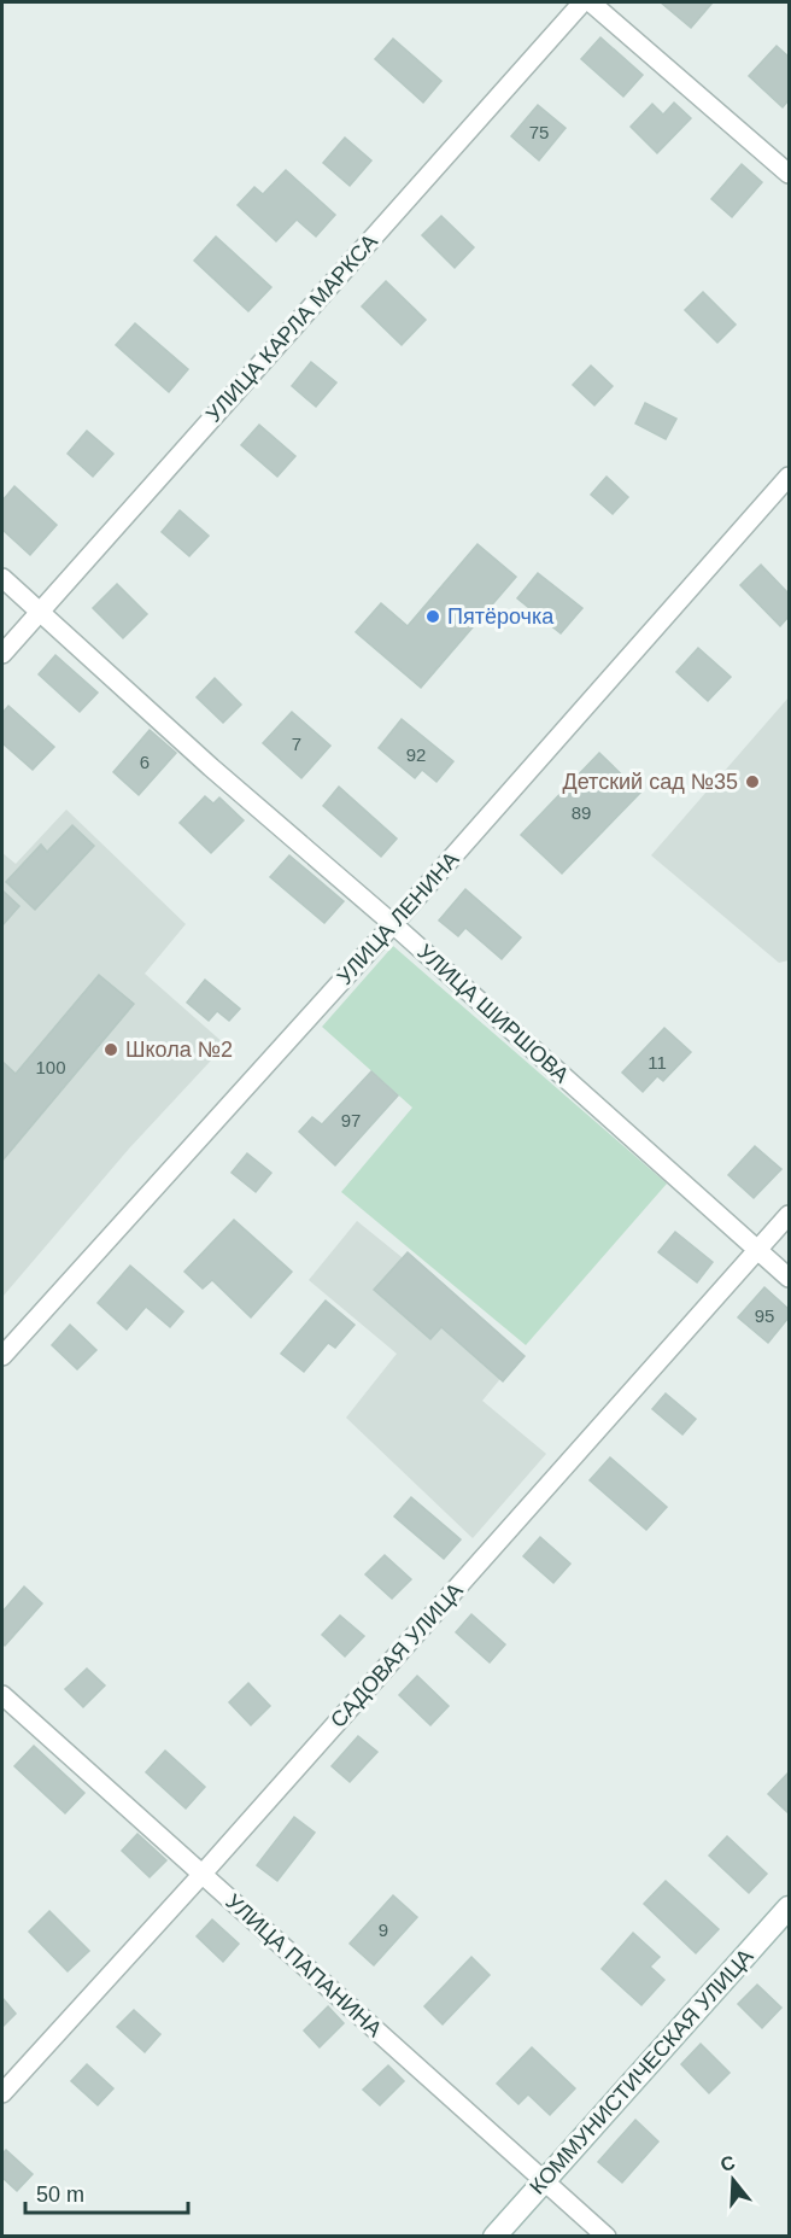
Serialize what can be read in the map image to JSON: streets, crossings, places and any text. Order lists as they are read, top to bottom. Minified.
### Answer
{"streets":{"street":["УЛИЦА КАРЛА МАРКСА","УЛИЦА ЛЕНИНА","УЛИЦА ШИРШОВА","САДОВАЯ УЛИЦА","УЛИЦА ПАПАНИНА","КОММУНИСТИЧЕСКАЯ УЛИЦА"]},"crossings":[["УЛИЦА КАРЛА МАРКСА","УЛИЦА ШИРШОВА"],["УЛИЦА ЛЕНИНА","УЛИЦА ШИРШОВА"],["УЛИЦА ШИРШОВА","САДОВАЯ УЛИЦА"],["САДОВАЯ УЛИЦА","УЛИЦА ПАПАНИНА"],["УЛИЦА ПАПАНИНА","КОММУНИСТИЧЕСКАЯ УЛИЦА"]],"places":["Пятёрочка","Детский сад №35","Школа №2"],"house_numbers":["75","7","92","6","89","11","100","97","95","9"],"scale_bar":"50 m","north":"top"}
